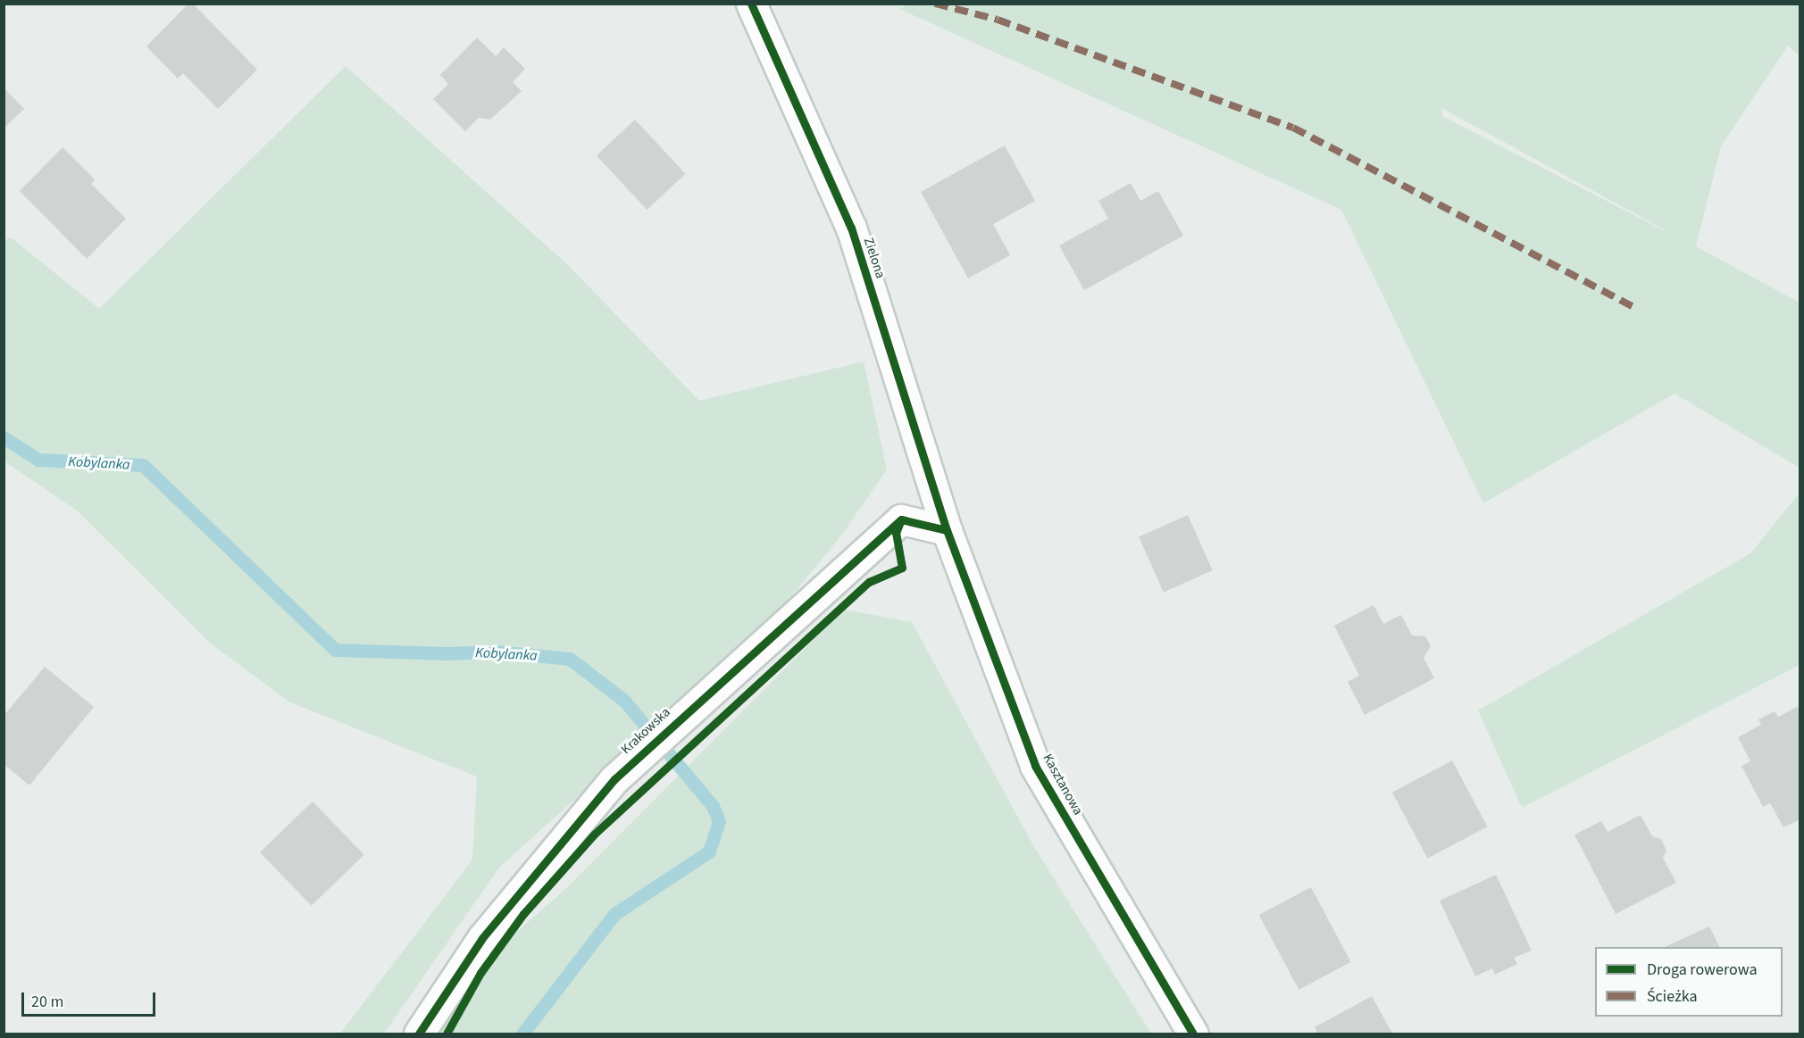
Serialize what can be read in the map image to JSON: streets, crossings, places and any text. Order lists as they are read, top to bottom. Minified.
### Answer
{"streets":{"street":["Zielona","Krakowska","Kasztanowa"]},"crossings":[["Zielona","Krakowska"],["Zielona","Kasztanowa"],["Krakowska","Kasztanowa"]],"water":["Kobylanka"],"legend":["Droga rowerowa","Ścieżka"],"scale_bar":"20 m"}
